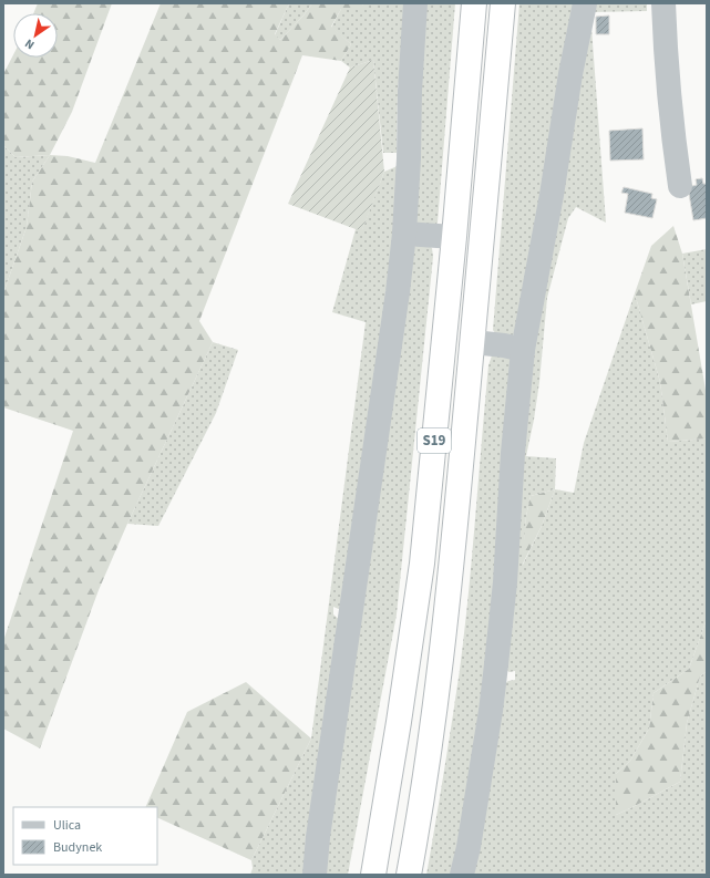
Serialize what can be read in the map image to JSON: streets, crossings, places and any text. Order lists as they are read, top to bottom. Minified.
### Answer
{"streets":{"highway":["S19"]},"legend":["Ulica","Budynek"],"north":"bottom left"}
